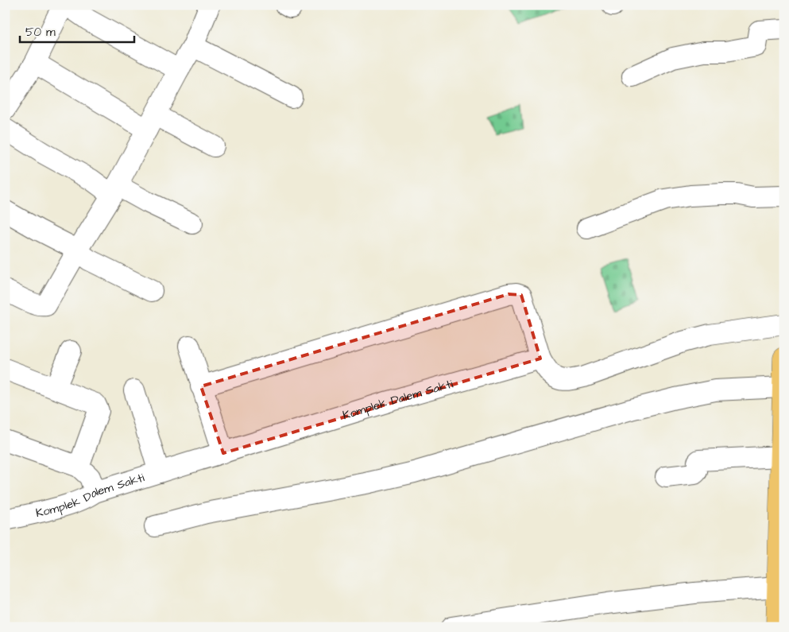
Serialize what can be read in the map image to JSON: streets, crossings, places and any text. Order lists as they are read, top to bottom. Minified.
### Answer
{"streets":{"street":["Komplek Dalem Sakti"]},"scale_bar":"50 m"}
